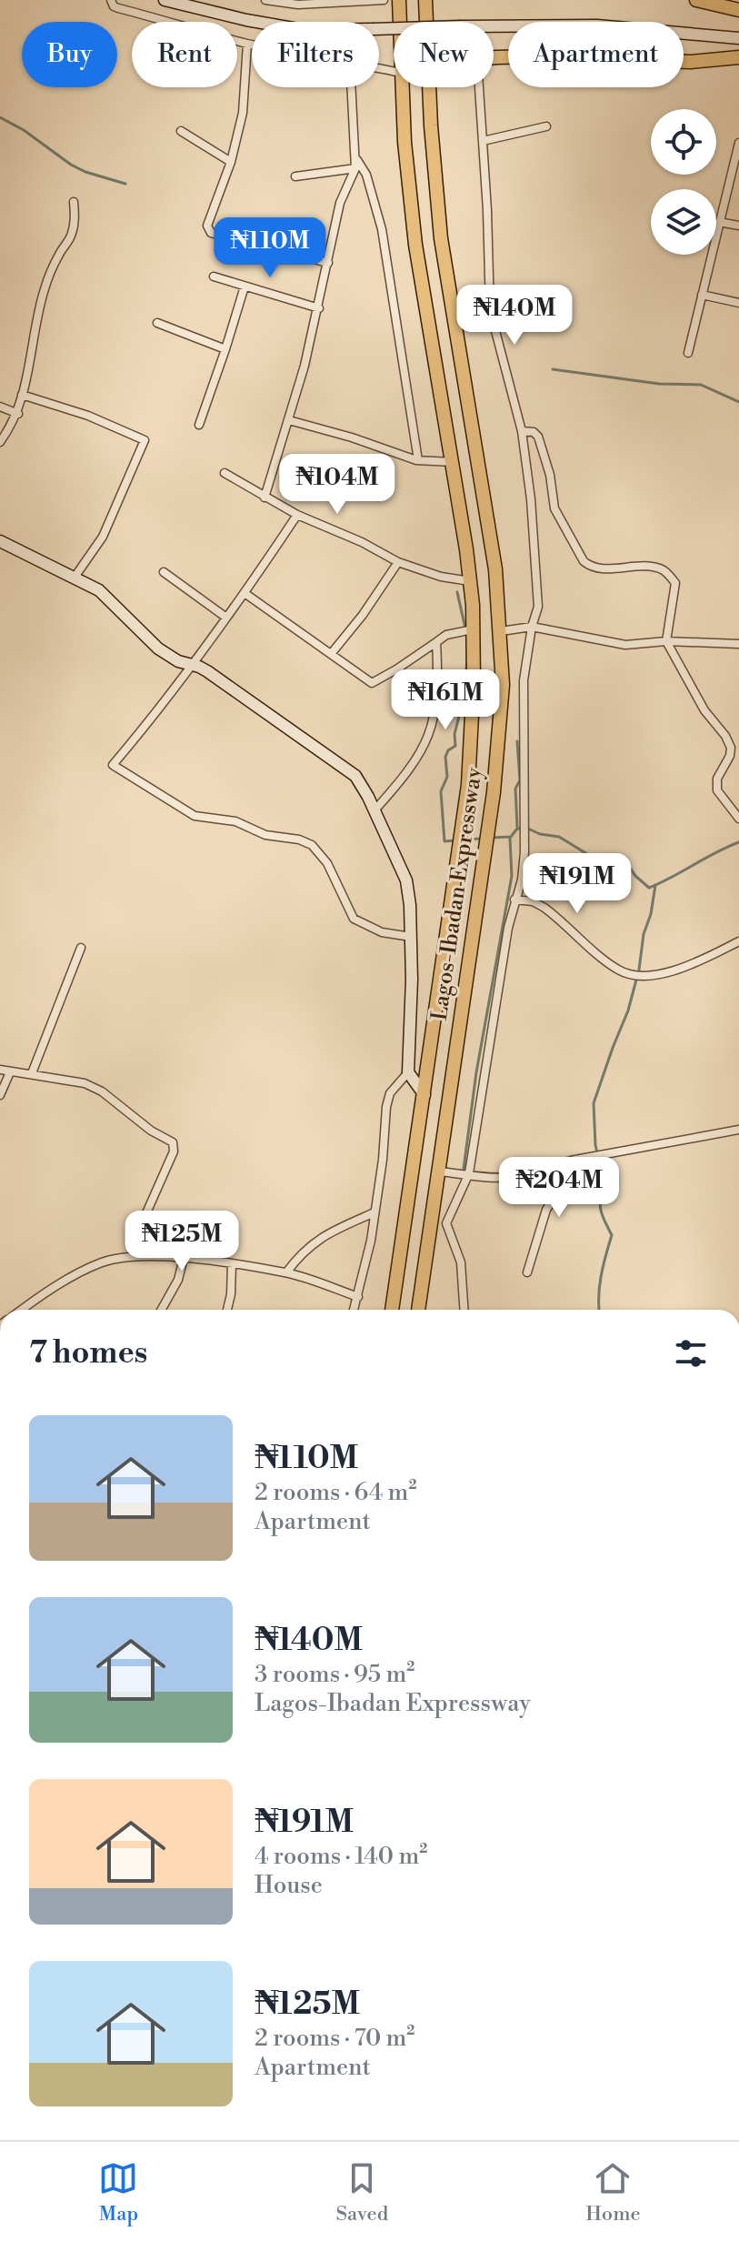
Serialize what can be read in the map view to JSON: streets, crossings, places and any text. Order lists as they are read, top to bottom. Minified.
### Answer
{"streets":{"highway":["Lagos-Ibadan Expressway"]},"page":{"chip":["Buy","Rent","Filters","New","Apartment"],"price":["₦110M","₦140M","₦104M","₦161M","₦191M","₦204M","₦125M"],"heading":"7 homes","list":[{"name":"₦110M","note":"2 rooms · 64 m² · Apartment"},{"name":"₦140M","note":"3 rooms · 95 m² · Lagos-Ibadan Expressway"},{"name":"₦191M","note":"4 rooms · 140 m² · House"},{"name":"₦125M","note":"2 rooms · 70 m² · Apartment"}],"tabs":["Map","Saved","Home"]}}
